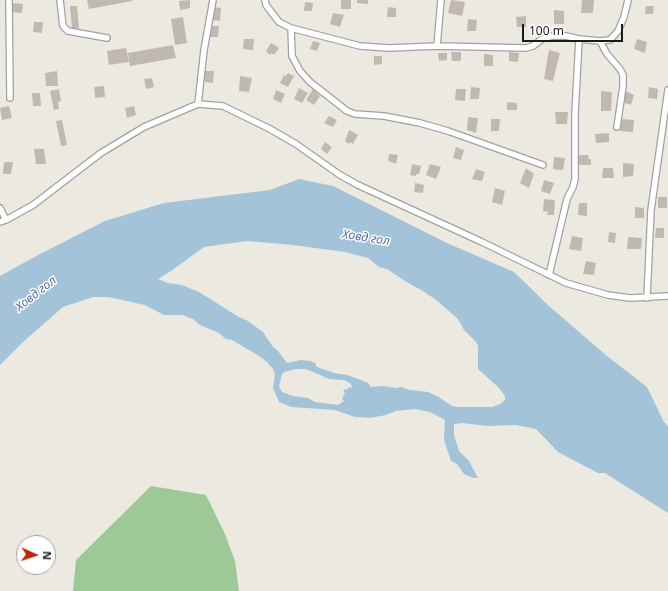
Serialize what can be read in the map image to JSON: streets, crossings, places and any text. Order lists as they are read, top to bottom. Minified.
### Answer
{"water":["Ховд гол"],"scale_bar":"100 m","north":"right"}
